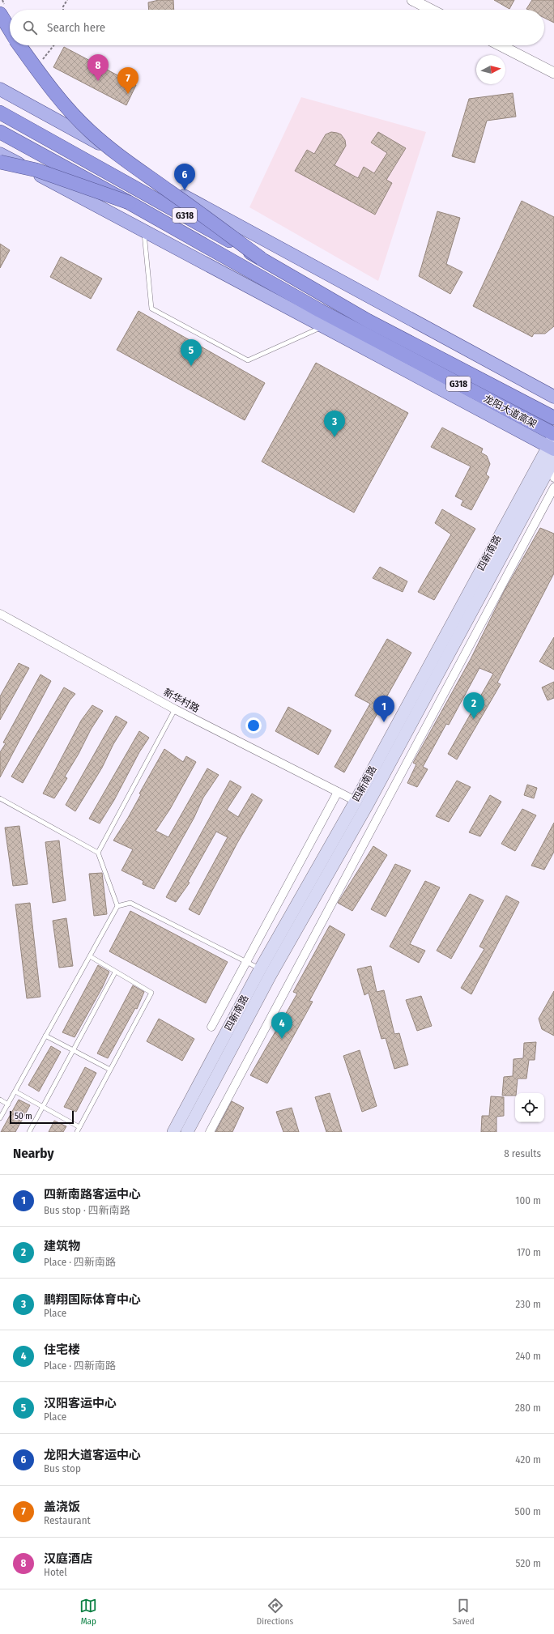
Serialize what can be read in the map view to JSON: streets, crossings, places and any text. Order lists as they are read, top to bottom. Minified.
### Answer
{"streets":{"highway":["G318","龙阳大道高架"],"main road":["四新南路"],"street":["新华村路"]},"crossings":[["G318","龙阳大道高架"],["龙阳大道高架","四新南路"],["四新南路","新华村路"]],"scale_bar":"50 m","north":"right","page":{"search":"Search here","pins":["8","7","6","5","3","2","1","4"],"scale":"50 m","heading":["Nearby","8 results"],"list":[{"mark":"1","name":"四新南路客运中心","note":"Bus stop · 四新南路","value":"100 m"},{"mark":"2","name":"建筑物","note":"Place · 四新南路","value":"170 m"},{"mark":"3","name":"鹏翔国际体育中心","note":"Place","value":"230 m"},{"mark":"4","name":"住宅楼","note":"Place · 四新南路","value":"240 m"},{"mark":"5","name":"汉阳客运中心","note":"Place","value":"280 m"},{"mark":"6","name":"龙阳大道客运中心","note":"Bus stop","value":"420 m"},{"mark":"7","name":"盖浇饭","note":"Restaurant","value":"500 m"},{"mark":"8","name":"汉庭酒店","note":"Hotel","value":"520 m"}],"nav":["Map","Directions","Saved"]}}
